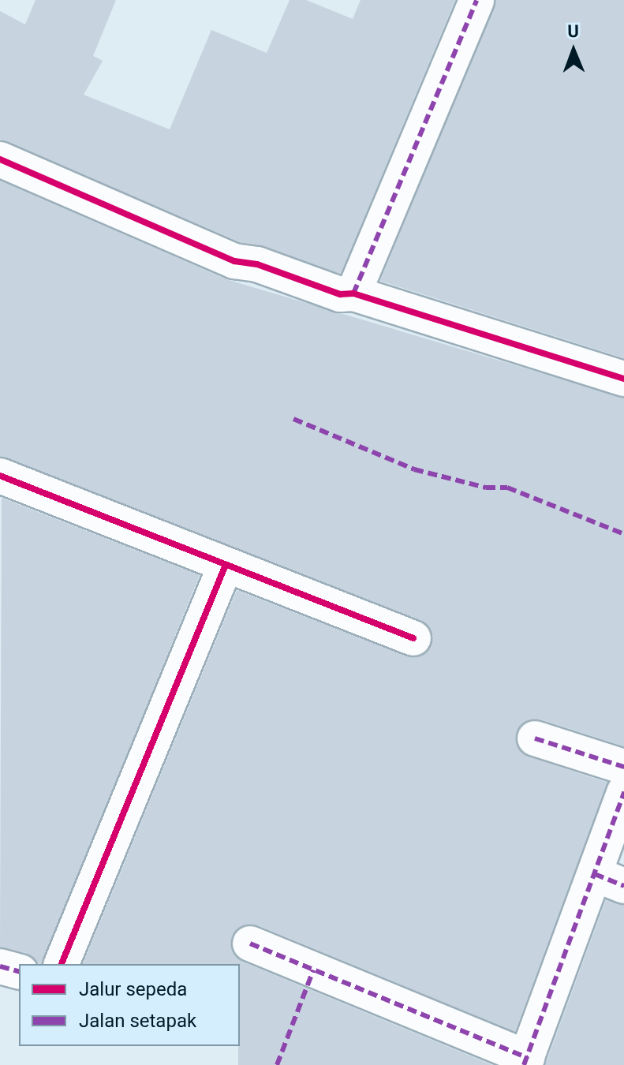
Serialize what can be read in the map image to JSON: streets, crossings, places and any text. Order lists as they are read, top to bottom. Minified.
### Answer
{"legend":["Jalur sepeda","Jalan setapak"],"north":"top"}
